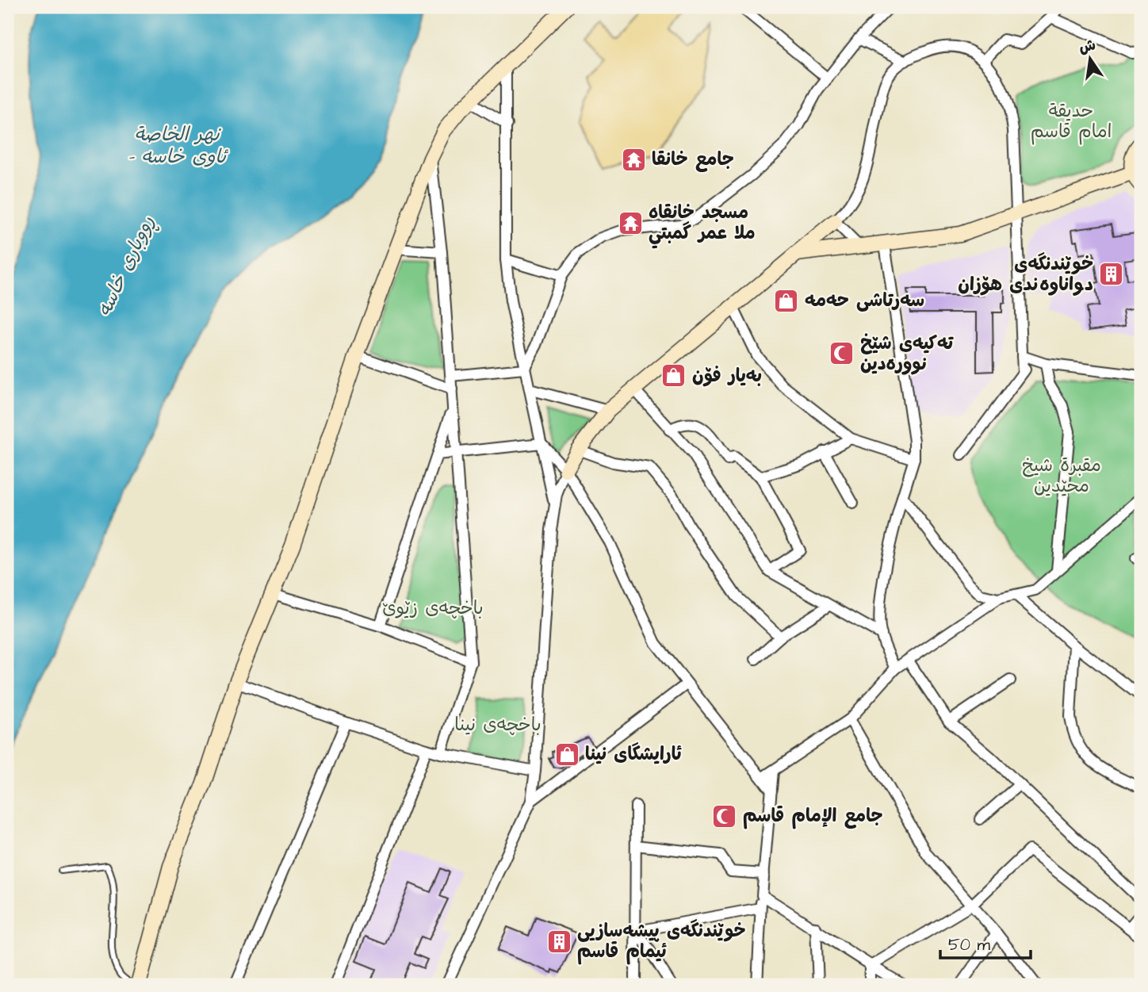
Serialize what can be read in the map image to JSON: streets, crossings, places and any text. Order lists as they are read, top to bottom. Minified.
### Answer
{"water":["نهر الخاصة - ئاوی خاسە","ڕووباری خاسە"],"parks":["حديقة امام قاسم","مقبرة شيخ محێدین","باخچەی زێوێ","باخچەی نینا"],"places":{"temple":["جامع خانقا","مسجد خانقاه ملا عمر گمبتي"],"building":["خوێندنگەی دواناوەندی هۆزان","خوێندنگەی پیشەسازیی ئیمام قاسم"],"shop":["سەرتاشی حەمە","بەیار فۆن","ئارایشگای نینا"],"mosque":["تەکیەی شێخ نوورەدین","جامع الإمام قاسم"]},"scale_bar":"50 m","north":"top"}
